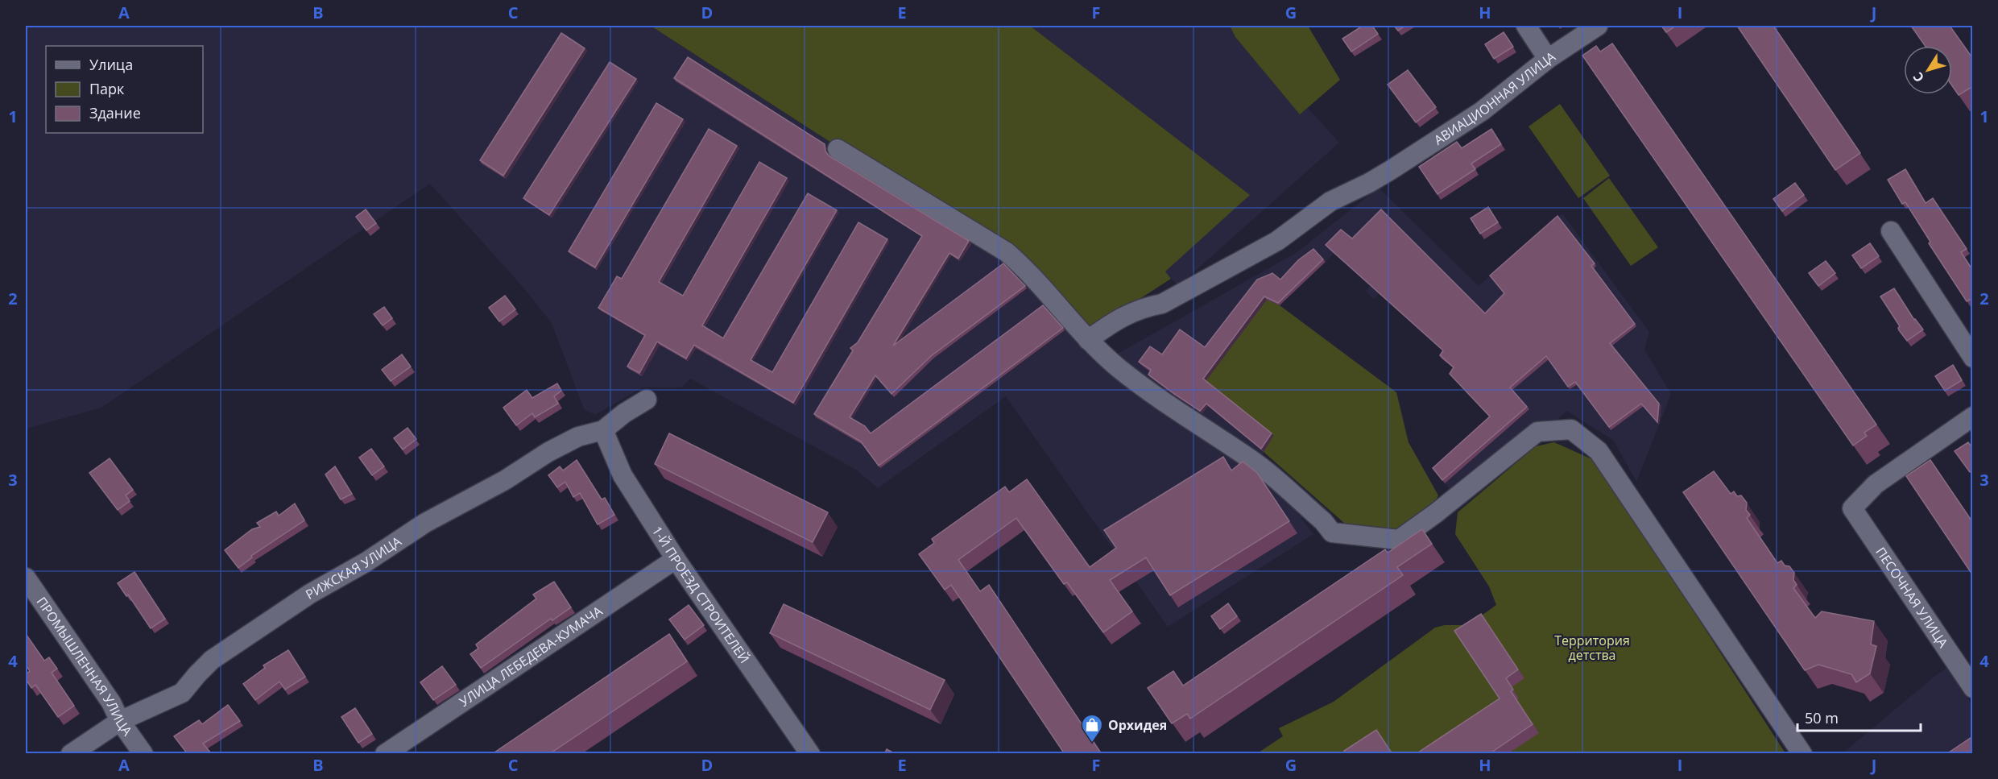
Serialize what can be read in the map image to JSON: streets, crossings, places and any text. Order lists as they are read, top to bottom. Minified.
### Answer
{"streets":{"street":["АВИАЦИОННАЯ УЛИЦА","РИЖСКАЯ УЛИЦА","1-Й ПРОЕЗД СТРОИТЕЛЕЙ","ПЕСОЧНАЯ УЛИЦА","УЛИЦА ЛЕБЕДЕВА-КУМАЧА","ПРОМЫШЛЕННАЯ УЛИЦА"]},"crossings":[["РИЖСКАЯ УЛИЦА","1-Й ПРОЕЗД СТРОИТЕЛЕЙ"],["РИЖСКАЯ УЛИЦА","ПРОМЫШЛЕННАЯ УЛИЦА"],["1-Й ПРОЕЗД СТРОИТЕЛЕЙ","УЛИЦА ЛЕБЕДЕВА-КУМАЧА"]],"parks":["Территория детства"],"places":{"shop":["Орхидея"]},"legend":["Улица","Парк","Здание"],"scale_bar":"50 m","north":"bottom left","grid":{"columns":["A","B","C","D","E","F","G","H","I","J"],"rows":["1","2","3","4"]}}
